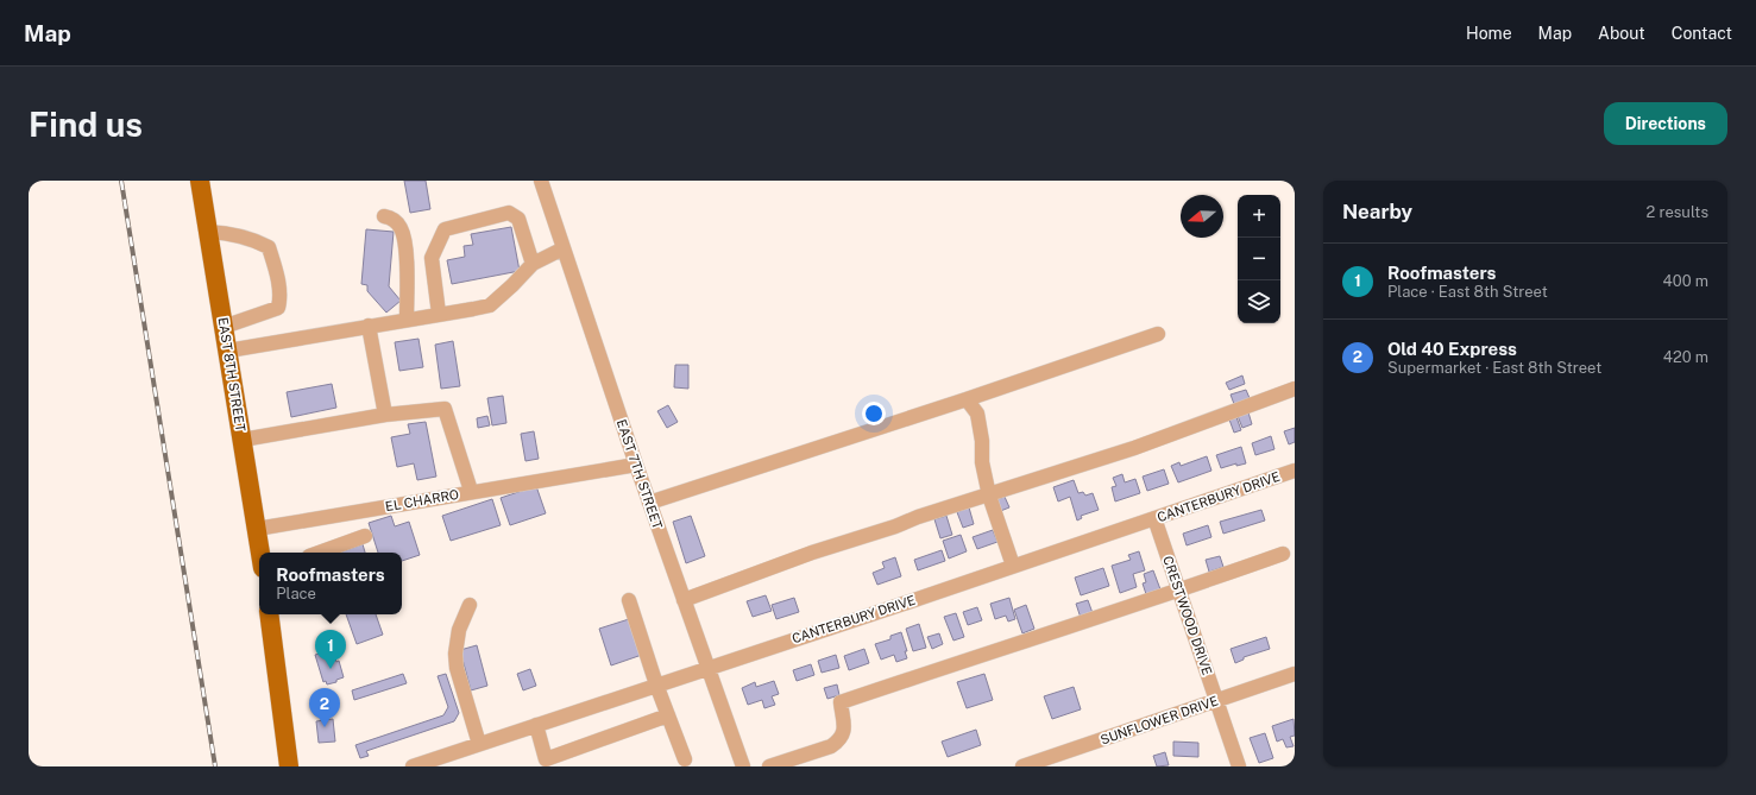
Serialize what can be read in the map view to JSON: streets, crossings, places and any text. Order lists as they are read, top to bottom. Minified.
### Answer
{"streets":{"main road":["EAST 8TH STREET"],"street":["EAST 7TH STREET","CANTERBURY DRIVE","EL CHARRO","CRESTWOOD DRIVE","SUNFLOWER DRIVE"]},"crossings":[["EAST 8TH STREET","EL CHARRO"],["EAST 7TH STREET","CANTERBURY DRIVE"],["CANTERBURY DRIVE","CRESTWOOD DRIVE"],["CRESTWOOD DRIVE","SUNFLOWER DRIVE"]],"north":"left","page":{"header":"Map","nav":["Home","Map","About","Contact"],"buttons":"Directions","title":"Find us","heading":["Nearby","2 results"],"map_buttons":["+","−"],"list":[{"mark":"1","name":"Roofmasters","note":"Place · East 8th Street","value":"400 m"},{"mark":"2","name":"Old 40 Express","note":"Supermarket · East 8th Street","value":"420 m"}],"popup":["Roofmasters","Place"],"pins":["1","2"]}}
